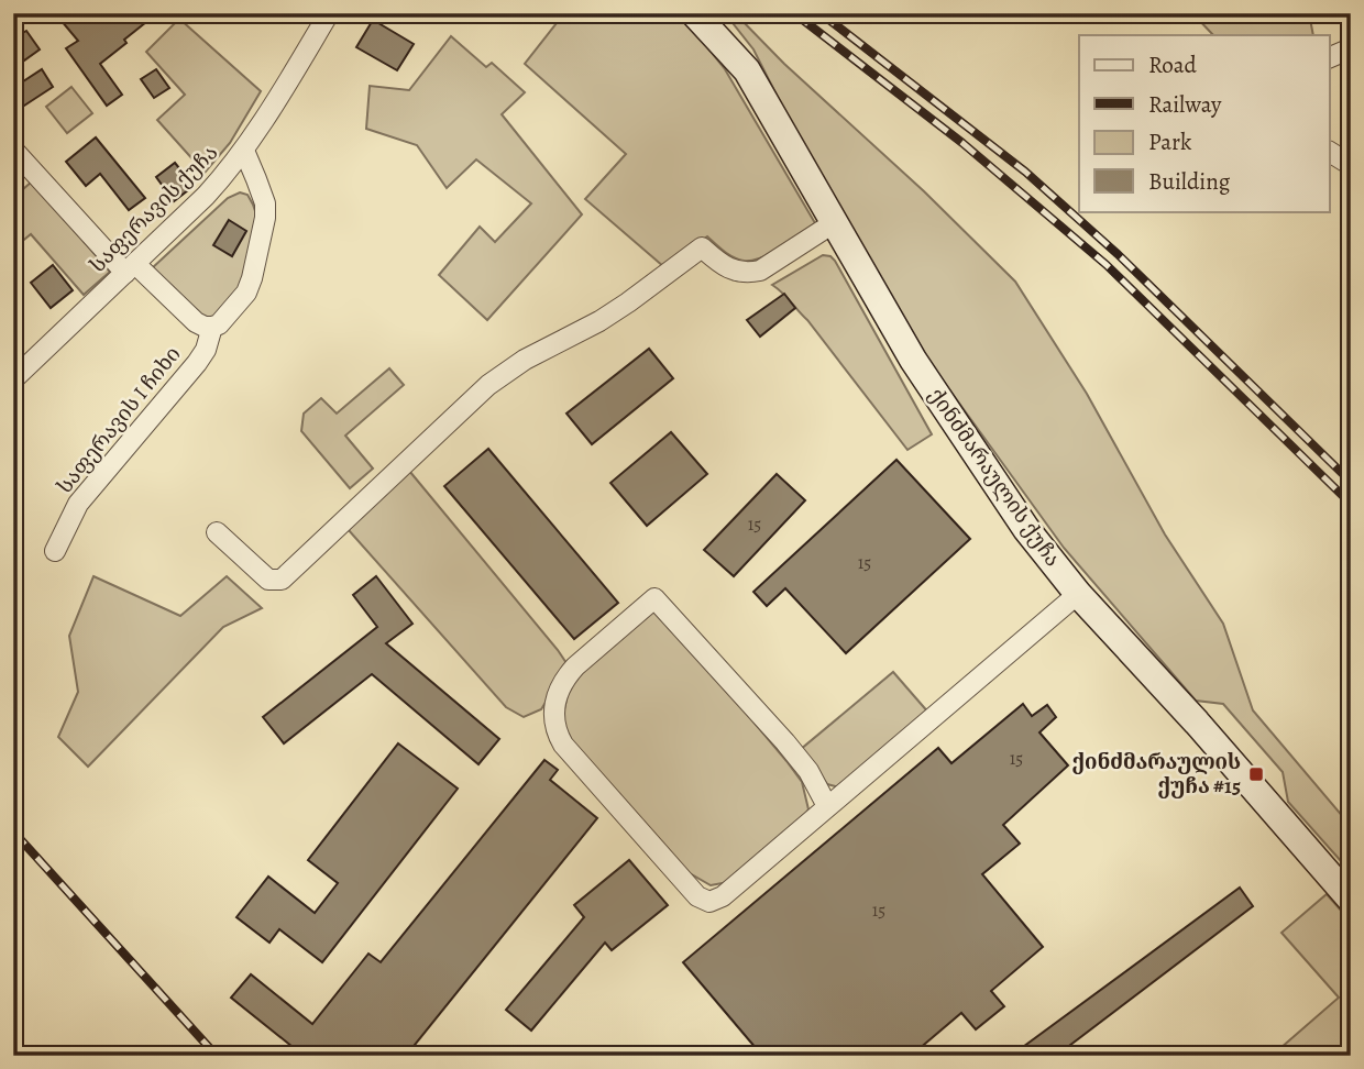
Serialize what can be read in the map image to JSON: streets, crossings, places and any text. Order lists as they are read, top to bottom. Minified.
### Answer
{"streets":{"main road":["ქინძმარაულის ქუჩა"],"street":["საფერავის ქუჩა","საფერავის I ჩიხი"]},"places":{"transit":["ქინძმარაულის ქუჩა #15"]},"house_numbers":["15","15","15","15"],"legend":["Road","Railway","Park","Building"]}
